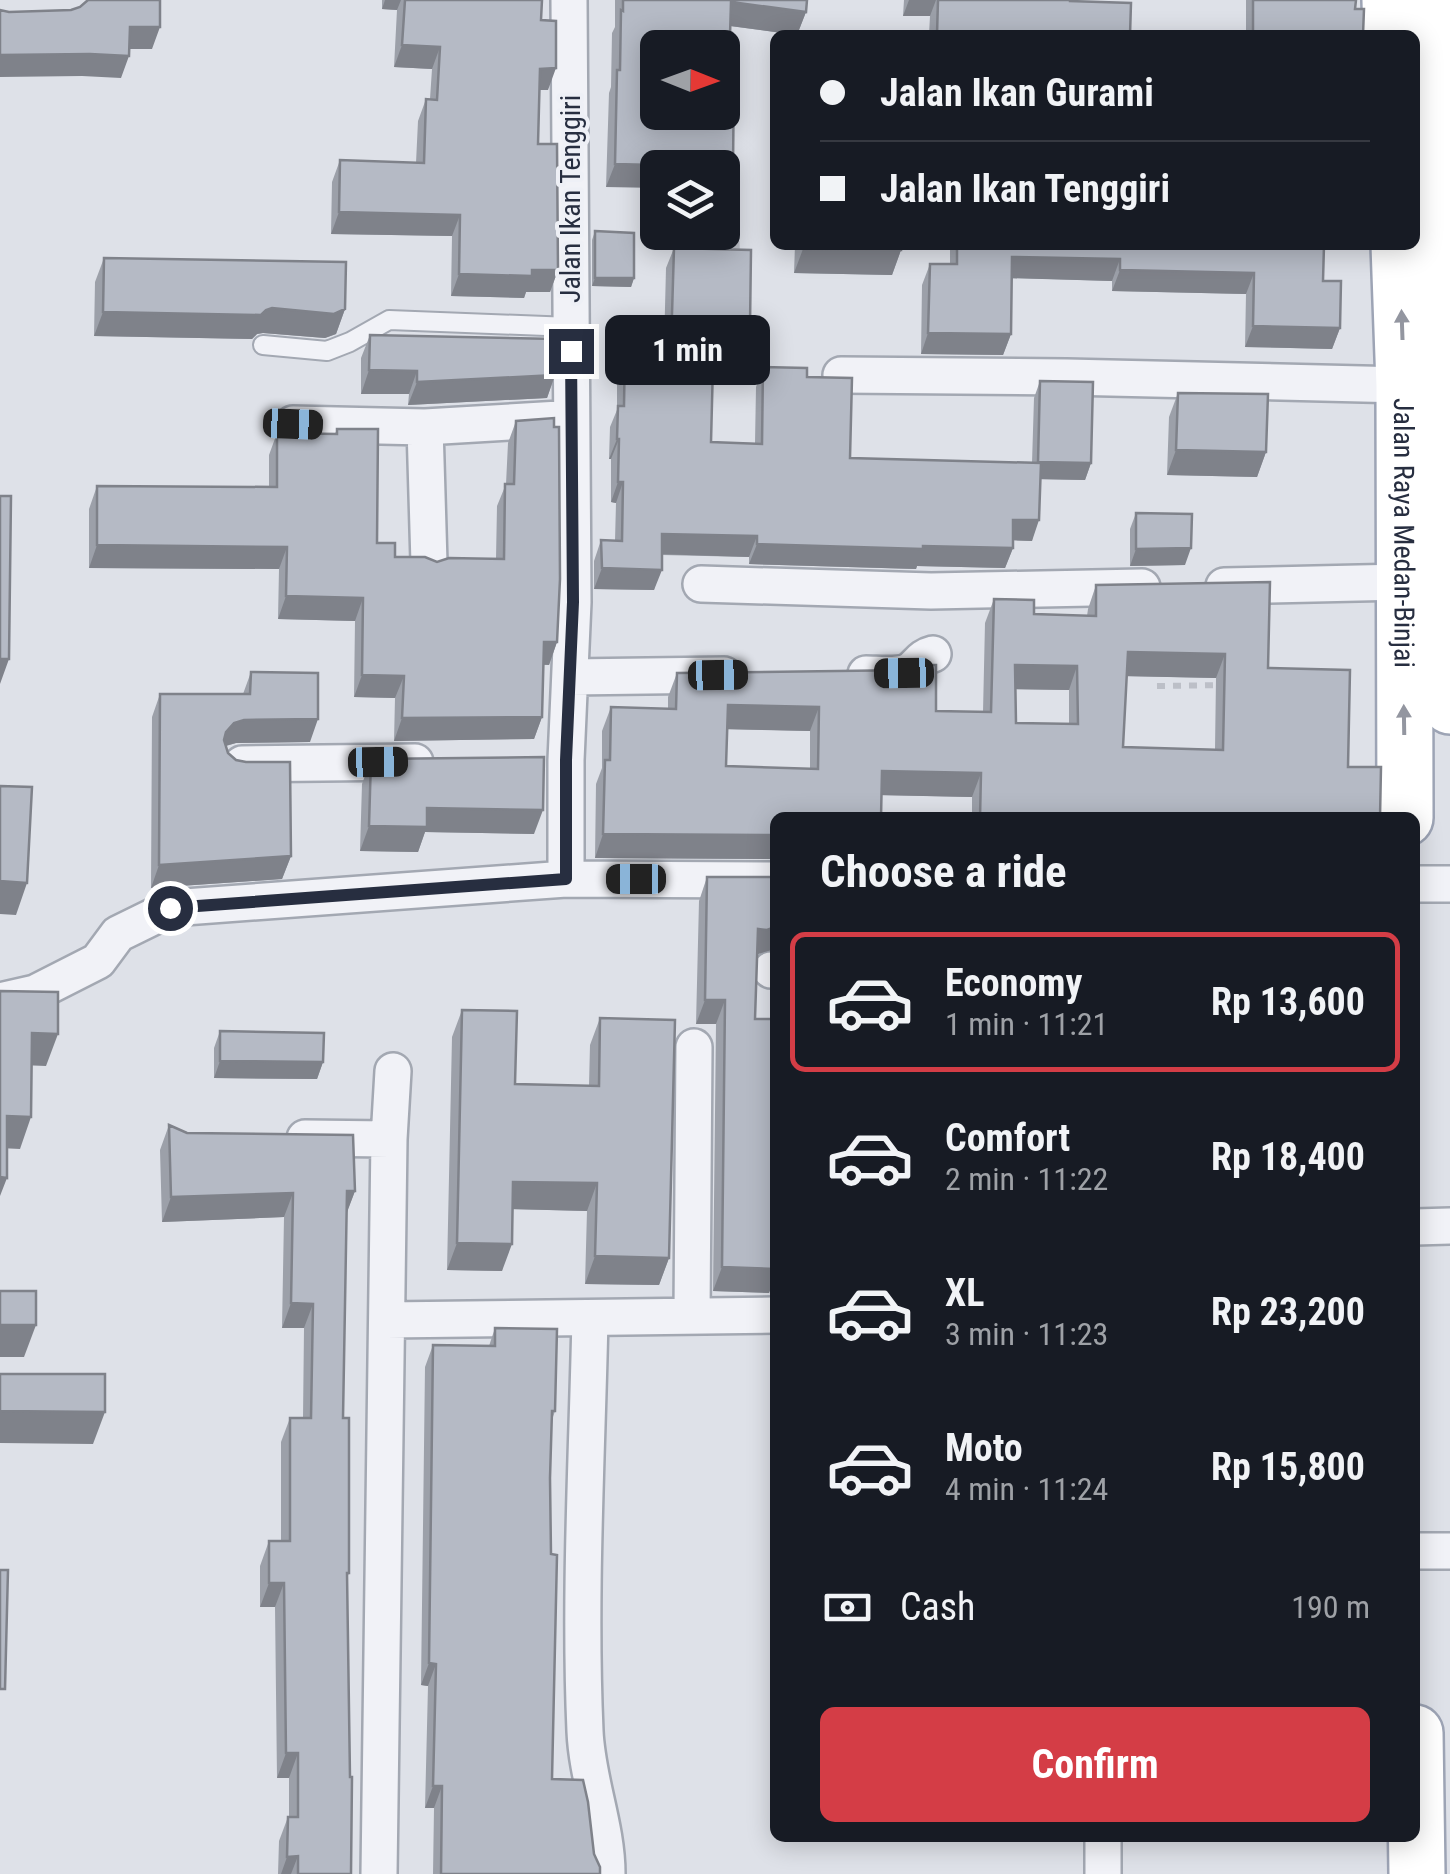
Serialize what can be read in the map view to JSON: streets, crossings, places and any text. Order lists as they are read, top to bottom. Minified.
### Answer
{"streets":{"main road":["Jalan Raya Medan-Binjai"],"street":["Jalan Ikan Tenggiri"]},"north":"right","page":{"banner":["Jalan Ikan Gurami","Jalan Ikan Tenggiri"],"bubble":"1 min","heading":"Choose a ride","list":[{"name":"Economy","note":"1 min · 11:21","value":"Rp 13,600"},{"name":"Comfort","note":"2 min · 11:22","value":"Rp 18,400"},{"name":"XL","note":"3 min · 11:23","value":"Rp 23,200"},{"name":"Moto","note":"4 min · 11:24","value":"Rp 15,800"}],"pay":["Cash","190 m"],"buttons":"Confirm"}}
